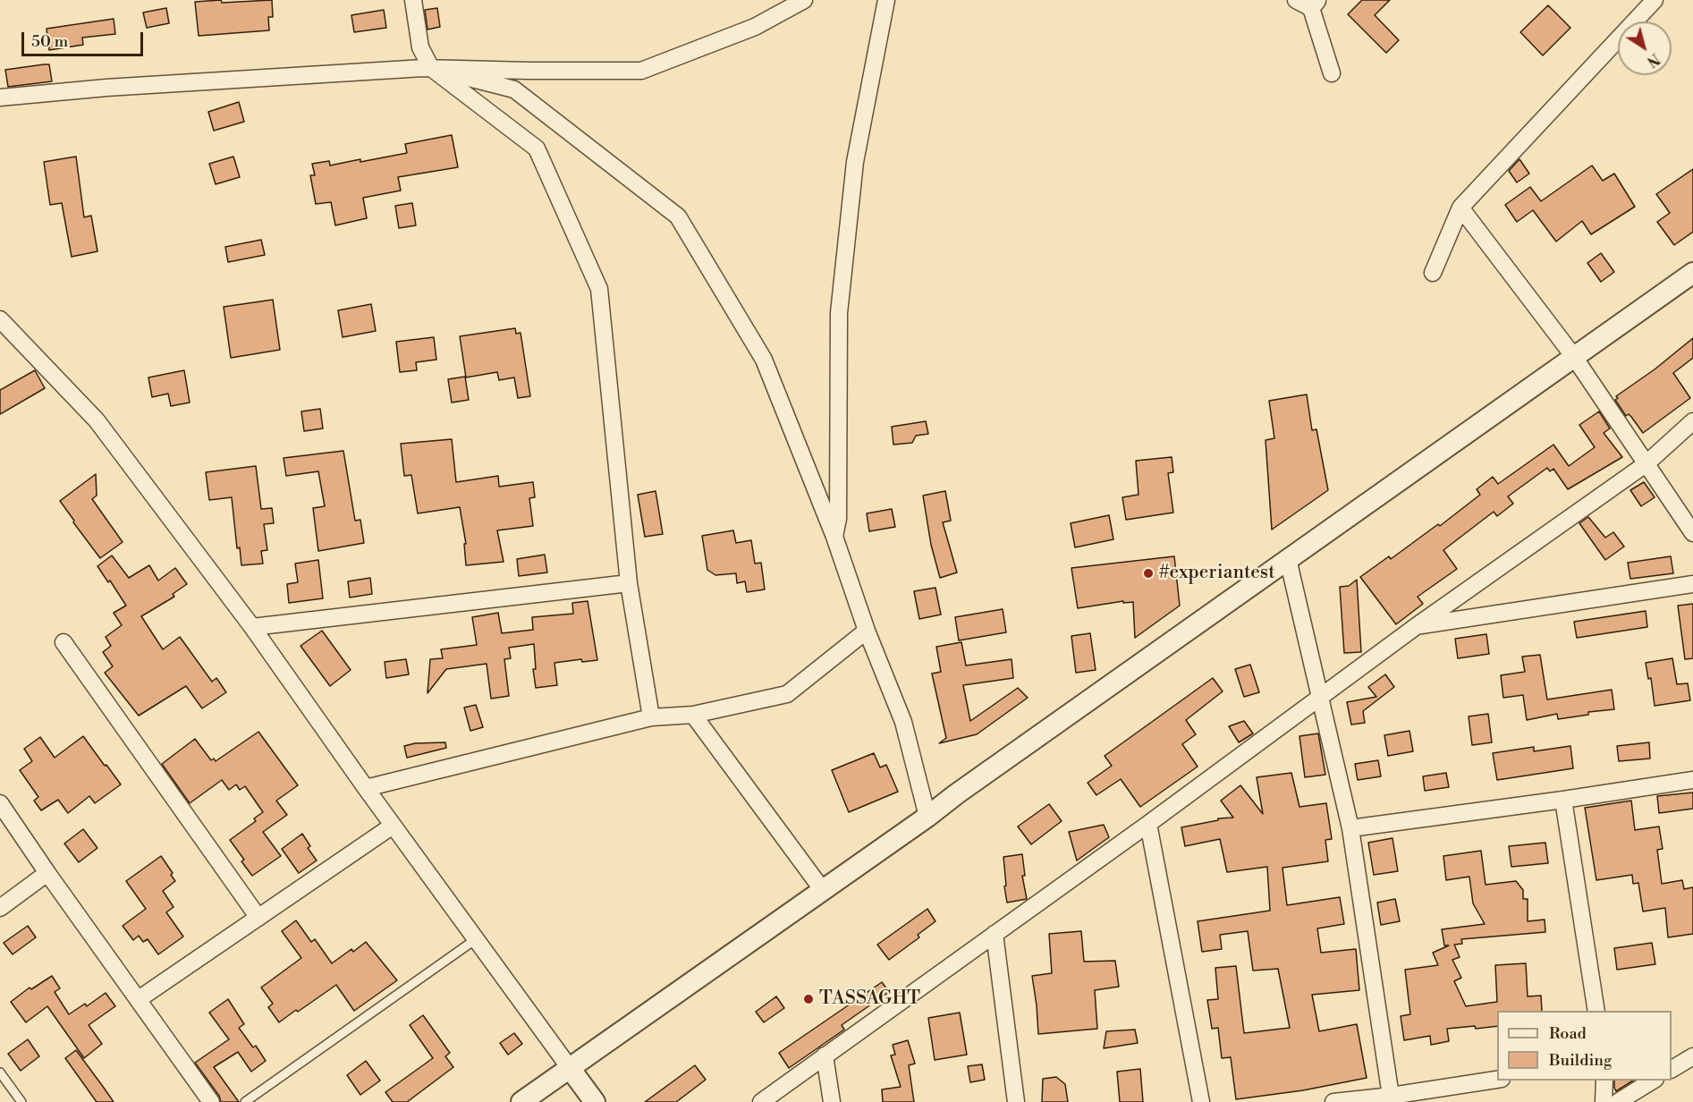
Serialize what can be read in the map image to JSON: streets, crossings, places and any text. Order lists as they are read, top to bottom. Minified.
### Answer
{"places":["#experiantest","TASSAGHT"],"legend":["Road","Building"],"scale_bar":"50 m","north":"bottom right"}
